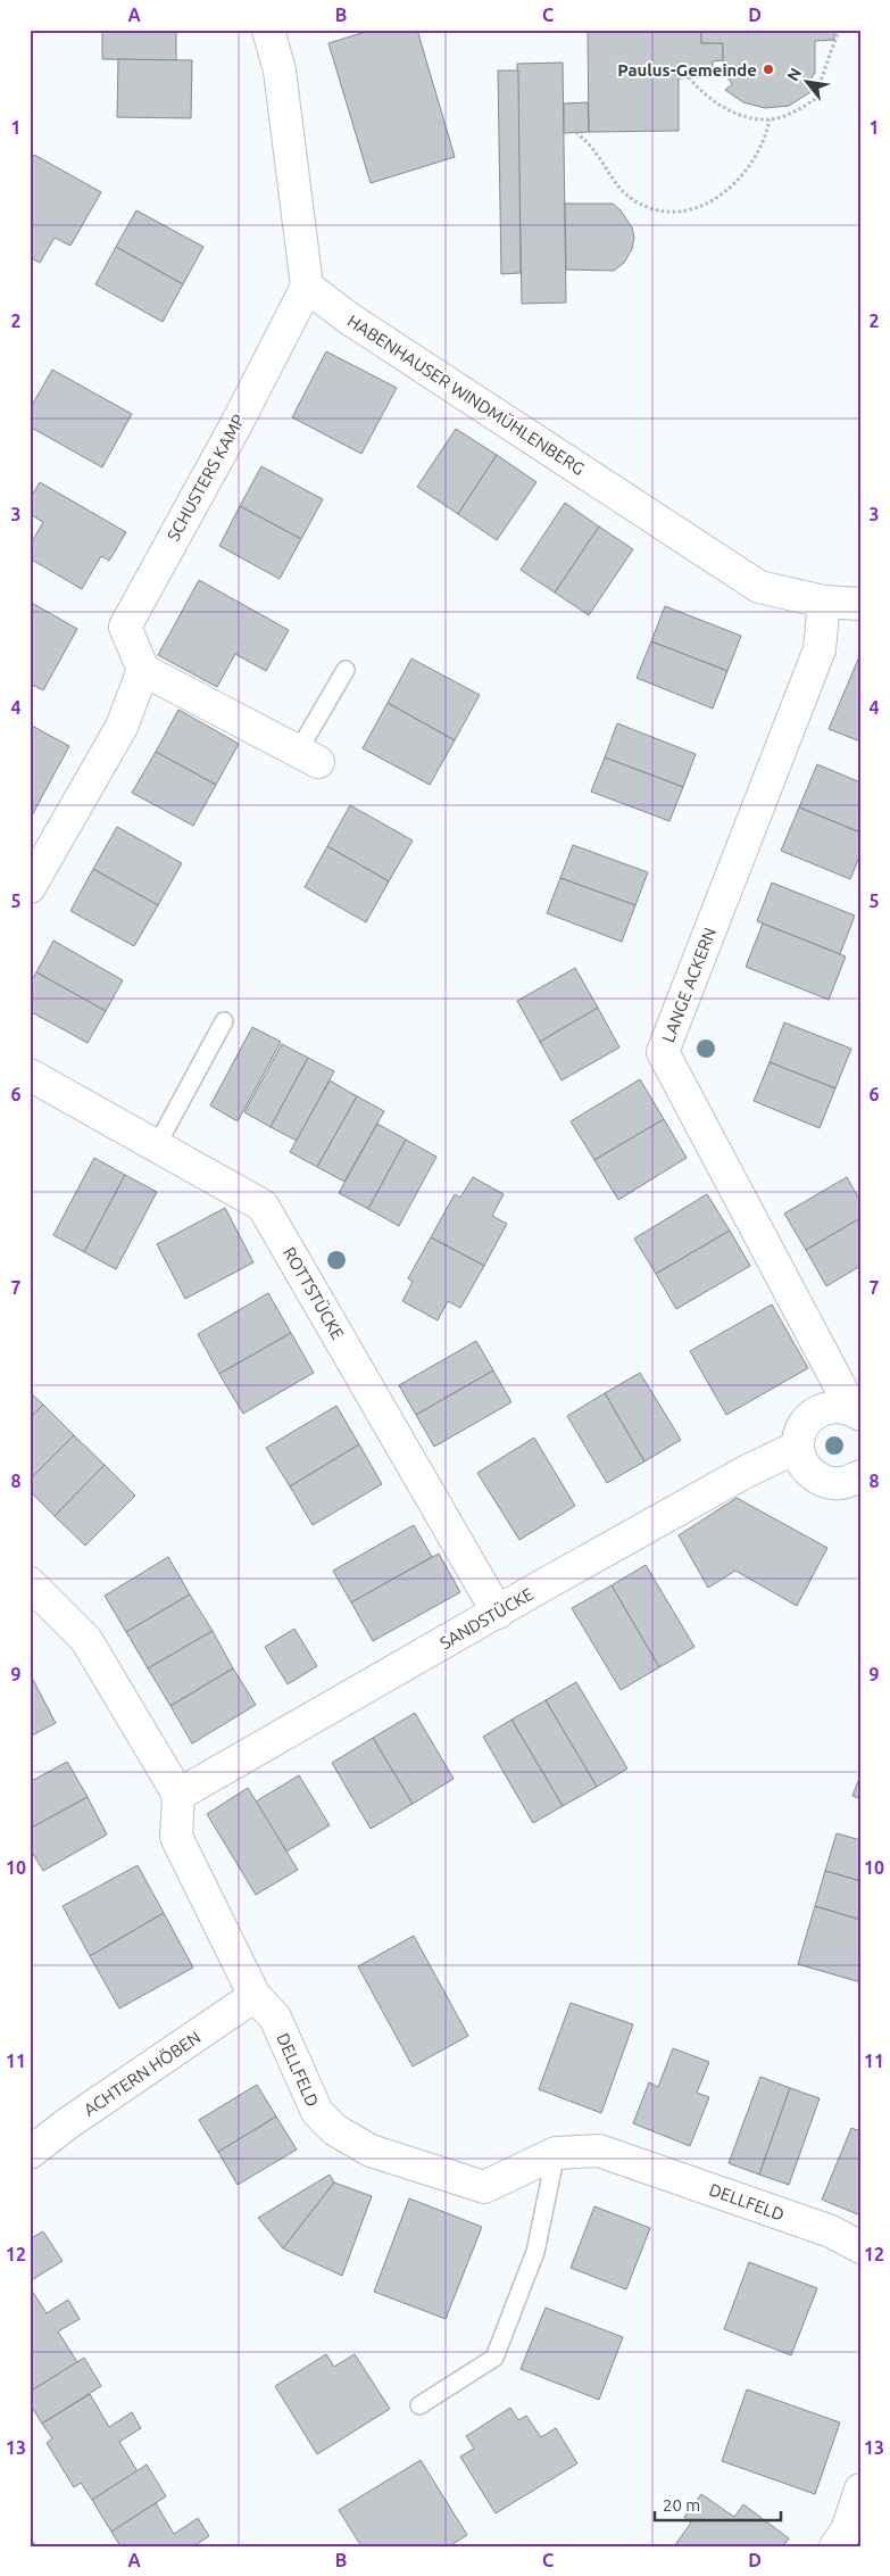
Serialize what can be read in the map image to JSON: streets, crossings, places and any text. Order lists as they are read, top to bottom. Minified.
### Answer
{"streets":{"street":["HABENHAUSER WINDMÜHLENBERG","SCHUSTERS KAMP","LANGE ACKERN","ROTTSTÜCKE","SANDSTÜCKE","DELLFELD","ACHTERN HÖBEN"]},"crossings":[["HABENHAUSER WINDMÜHLENBERG","SCHUSTERS KAMP"],["HABENHAUSER WINDMÜHLENBERG","LANGE ACKERN"],["ROTTSTÜCKE","SANDSTÜCKE"],["SANDSTÜCKE","DELLFELD"],["DELLFELD","ACHTERN HÖBEN"]],"places":["Paulus-Gemeinde"],"scale_bar":"20 m","north":"top left","grid":{"columns":["A","B","C","D"],"rows":["1","2","3","4","5","6","7","8","9","10","11","12","13"]}}
